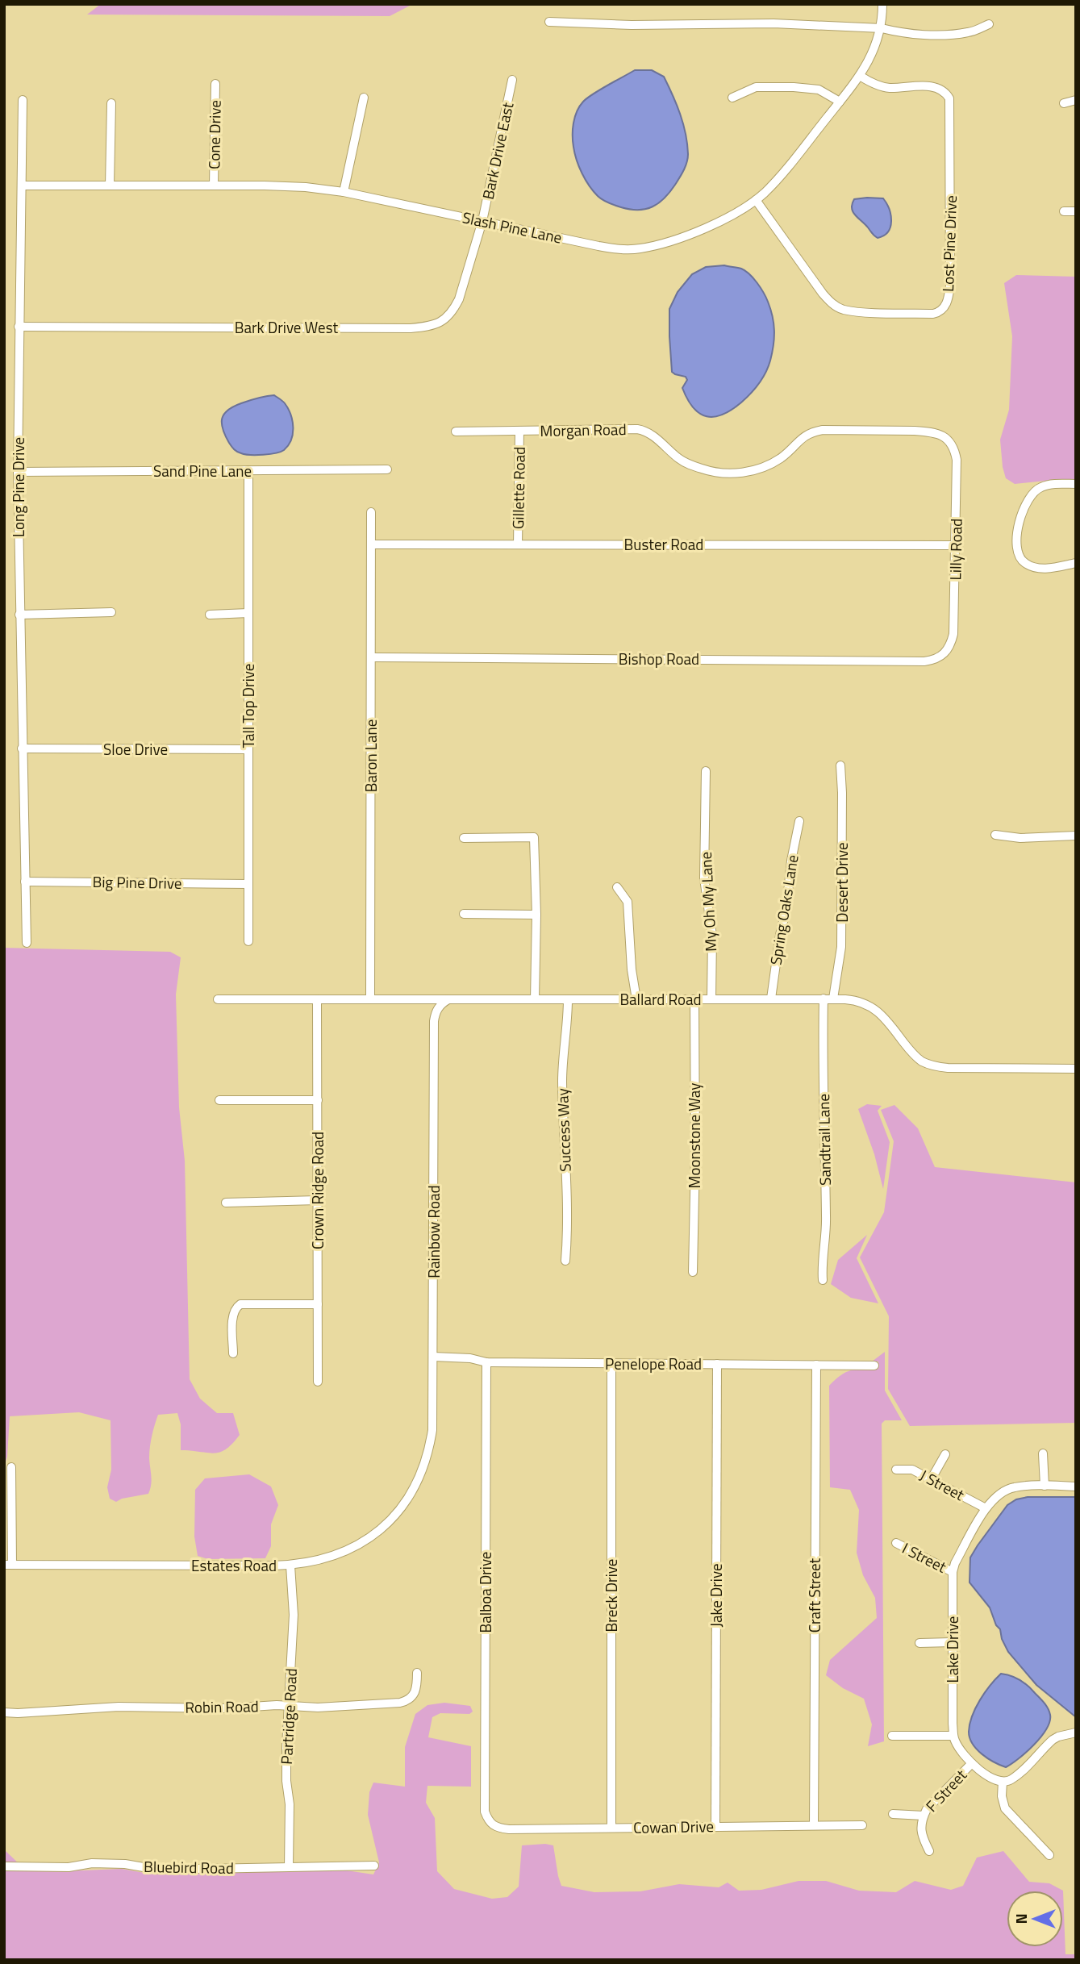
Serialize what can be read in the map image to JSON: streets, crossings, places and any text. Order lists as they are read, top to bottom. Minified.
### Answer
{"streets":{"street":["Cone Drive","Bark Drive East","Slash Pine Lane","Lost Pine Drive","Bark Drive West","Morgan Road","Sand Pine Lane","Long Pine Drive","Gillette Road","Buster Road","Lilly Road","Bishop Road","Tall Top Drive","Sloe Drive","Baron Lane","Big Pine Drive","Desert Drive","My Oh My Lane","Spring Oaks Lane","Ballard Road","Success Way","Moonstone Way","Sandtrail Lane","Crown Ridge Road","Rainbow Road","Penelope Road","J Street","I Street","Estates Road","Balboa Drive","Breck Drive","Jake Drive","Craft Street","Lake Drive","Robin Road","Partridge Road","F Street","Cowan Drive","Bluebird Road"]},"crossings":[["Cone Drive","Slash Pine Lane"],["Bark Drive East","Slash Pine Lane"],["Bark Drive East","Bark Drive West"],["Slash Pine Lane","Lost Pine Drive"],["Slash Pine Lane","Bark Drive West"],["Slash Pine Lane","Long Pine Drive"],["Bark Drive West","Long Pine Drive"],["Morgan Road","Gillette Road"],["Morgan Road","Lilly Road"],["Sand Pine Lane","Long Pine Drive"],["Sand Pine Lane","Tall Top Drive"],["Long Pine Drive","Sloe Drive"],["Long Pine Drive","Big Pine Drive"],["Gillette Road","Buster Road"],["Buster Road","Lilly Road"],["Buster Road","Baron Lane"],["Lilly Road","Bishop Road"],["Bishop Road","Baron Lane"],["Tall Top Drive","Sloe Drive"],["Tall Top Drive","Big Pine Drive"],["Baron Lane","Ballard Road"],["Desert Drive","Ballard Road"],["Desert Drive","Sandtrail Lane"],["My Oh My Lane","Ballard Road"],["Spring Oaks Lane","Ballard Road"],["Ballard Road","Success Way"],["Ballard Road","Moonstone Way"],["Ballard Road","Sandtrail Lane"],["Ballard Road","Crown Ridge Road"],["Ballard Road","Rainbow Road"],["Rainbow Road","Penelope Road"],["Rainbow Road","Estates Road"],["Penelope Road","Balboa Drive"],["Penelope Road","Breck Drive"],["Penelope Road","Jake Drive"],["Penelope Road","Craft Street"],["J Street","Lake Drive"],["I Street","Lake Drive"],["Estates Road","Partridge Road"],["Balboa Drive","Cowan Drive"],["Breck Drive","Cowan Drive"],["Jake Drive","Cowan Drive"],["Craft Street","Cowan Drive"],["Robin Road","Partridge Road"],["Partridge Road","Bluebird Road"]],"north":"left"}
